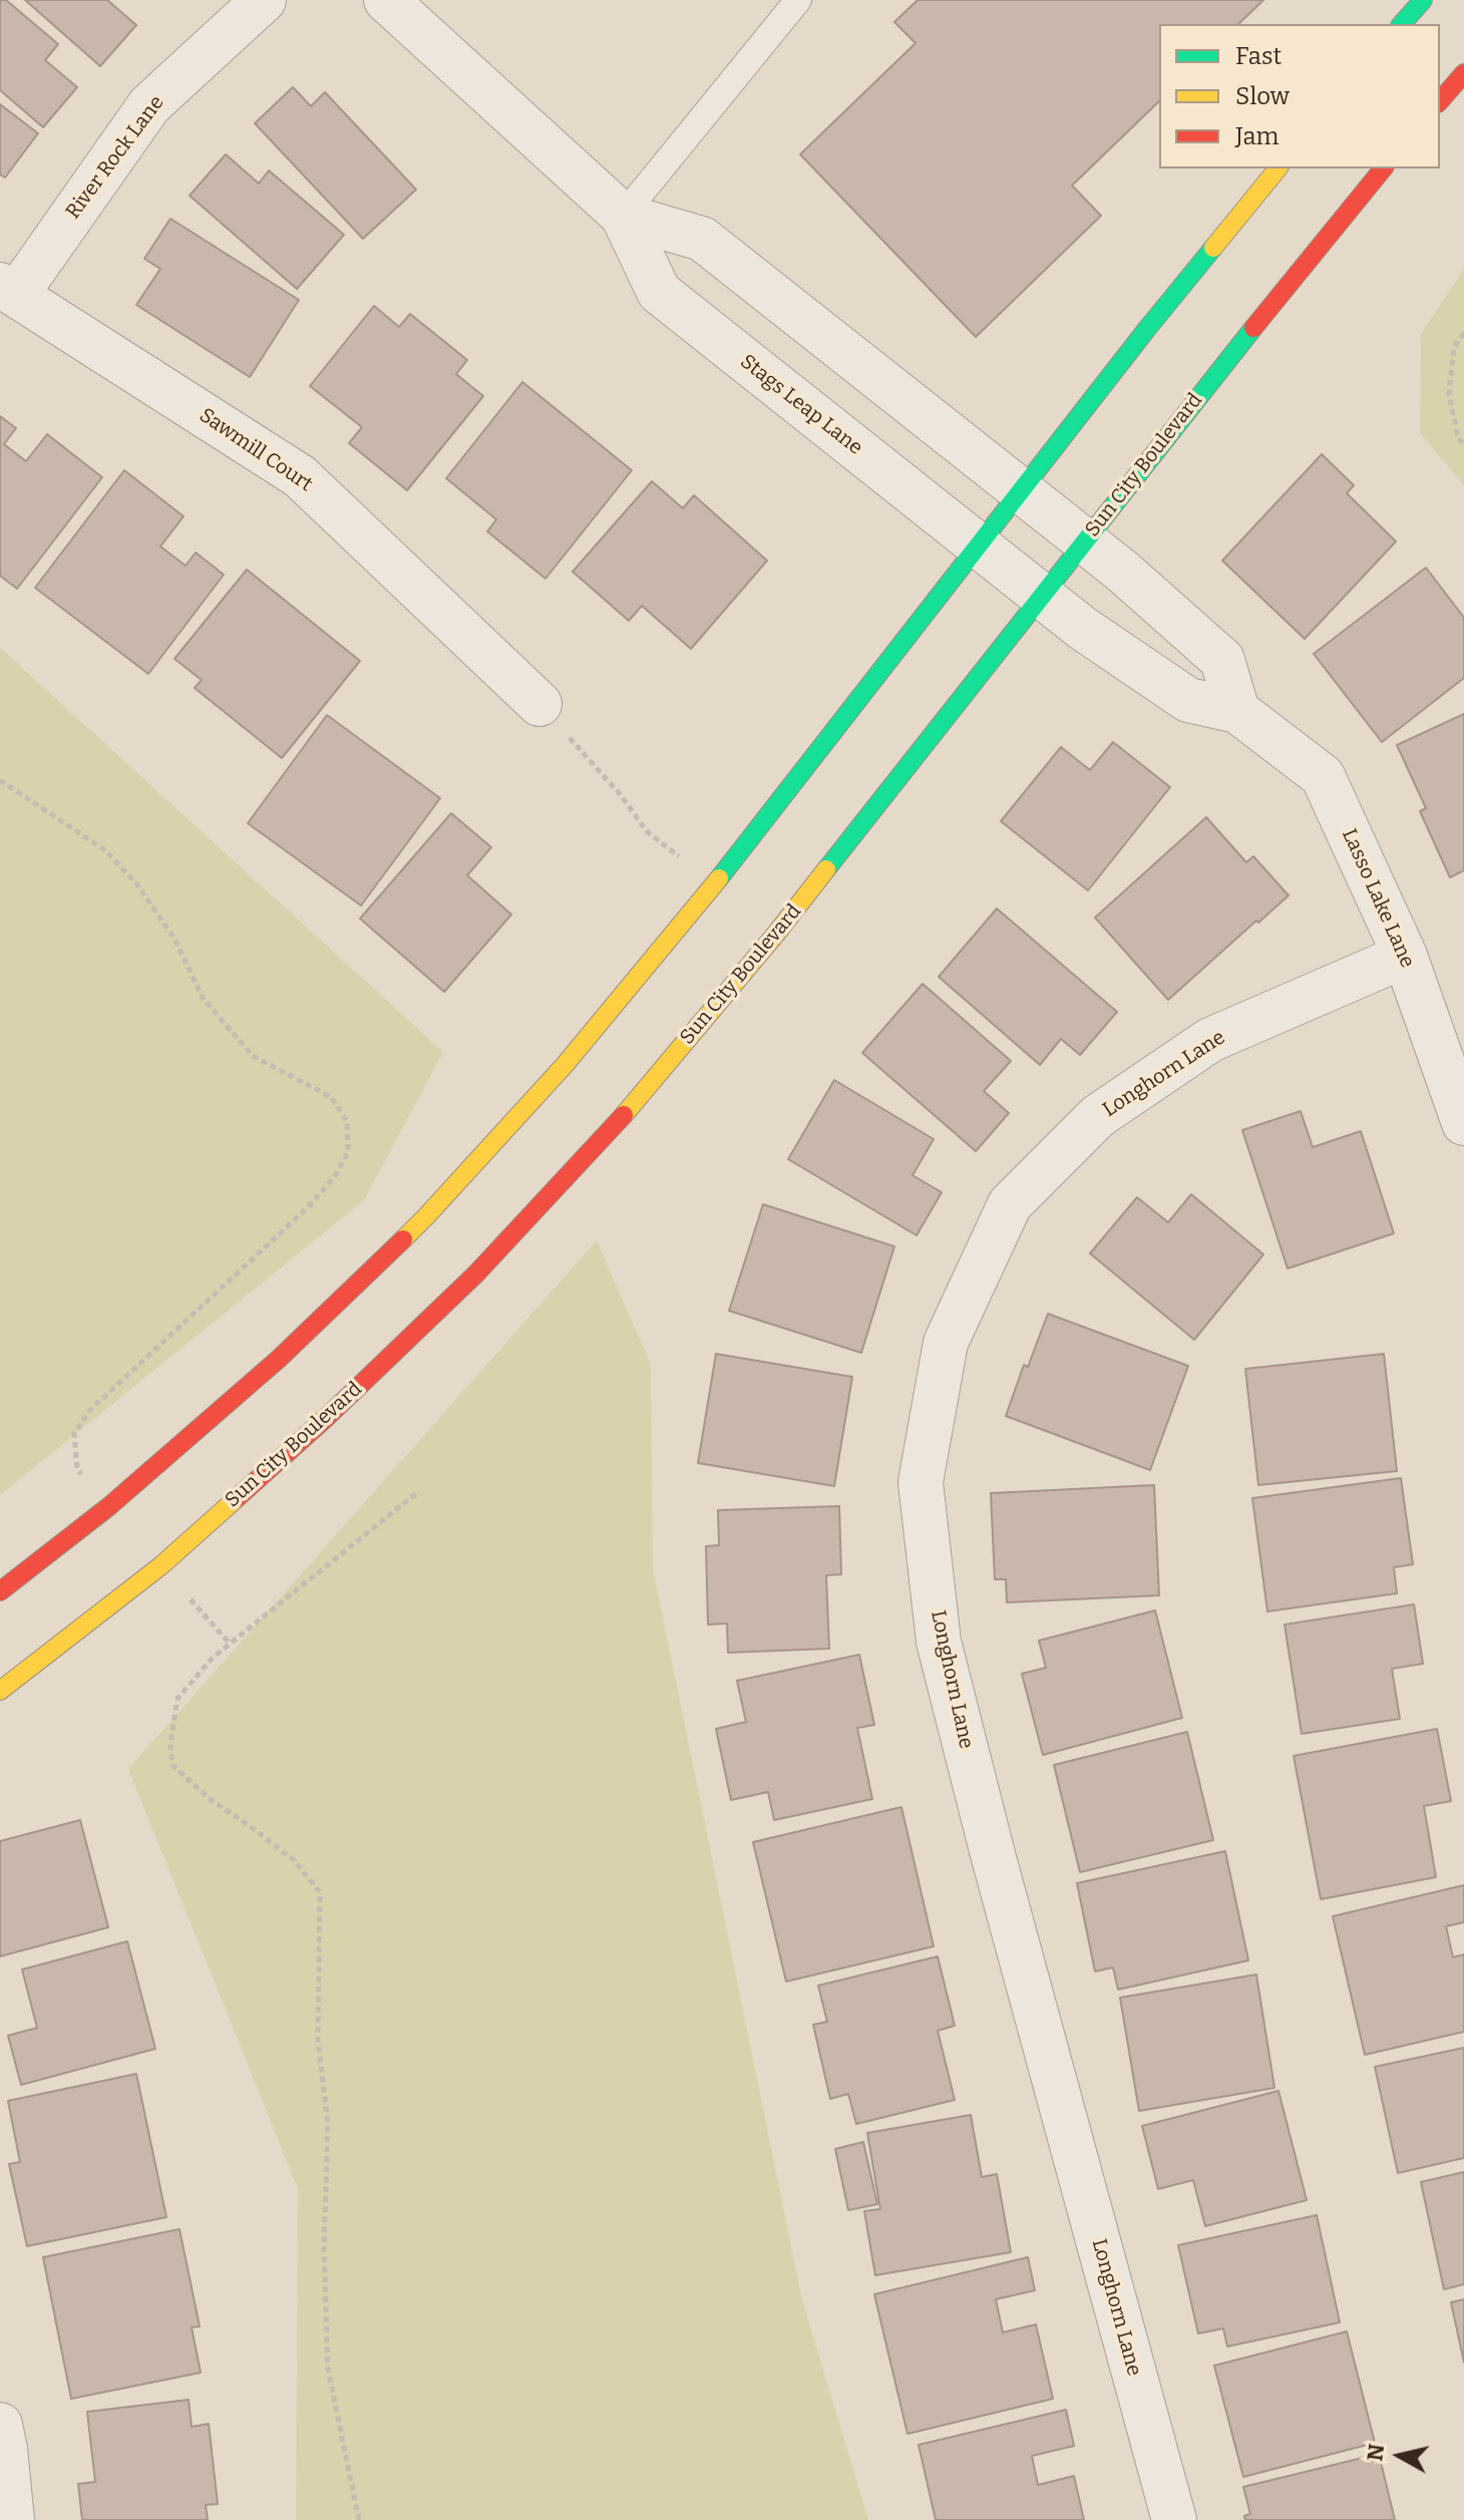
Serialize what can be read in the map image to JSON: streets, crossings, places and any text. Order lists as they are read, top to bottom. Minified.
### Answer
{"streets":{"street":["River Rock Lane","Stags Leap Lane","Sawmill Court","Sun City Boulevard","Lasso Lake Lane","Longhorn Lane"]},"crossings":[["River Rock Lane","Sawmill Court"],["Stags Leap Lane","Sun City Boulevard"],["Stags Leap Lane","Lasso Lake Lane"],["Sun City Boulevard","Lasso Lake Lane"],["Lasso Lake Lane","Longhorn Lane"]],"legend":["Fast","Slow","Jam"],"north":"left"}
